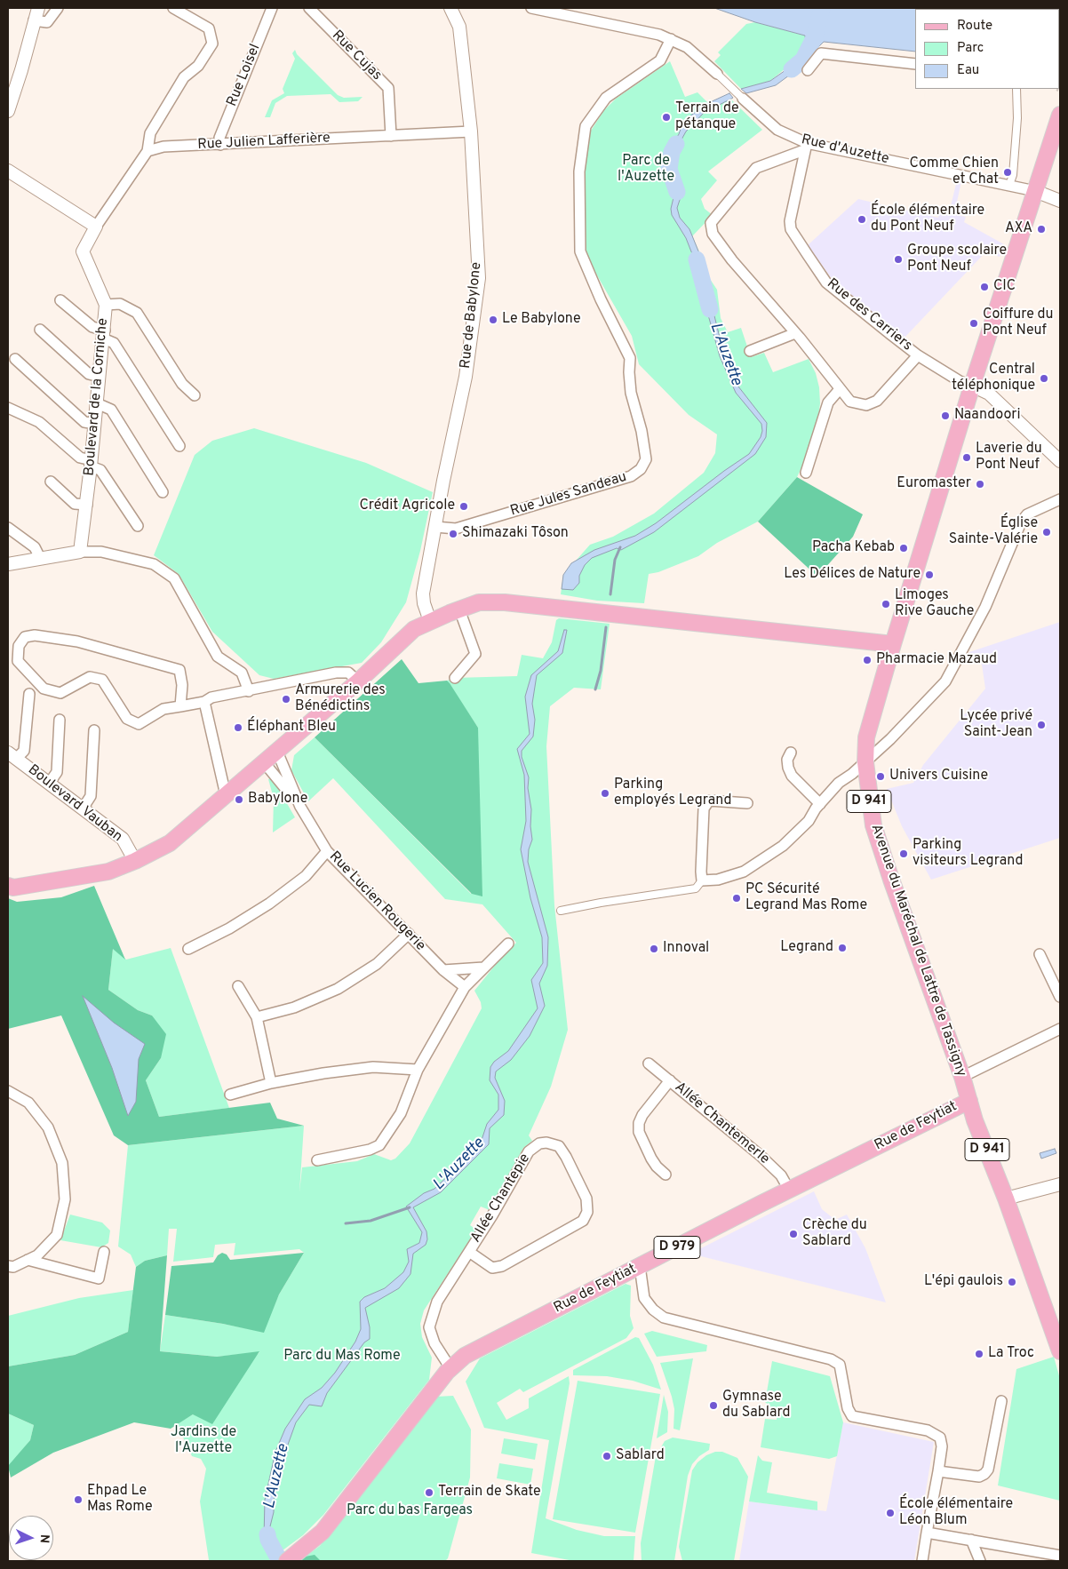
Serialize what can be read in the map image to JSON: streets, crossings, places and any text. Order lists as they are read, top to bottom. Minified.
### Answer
{"streets":{"main road":["D 941","Avenue du Maréchal de Lattre de Tassigny","Rue de Feytiat","D 979"],"street":["Rue Cujas","Rue Loisel","Rue Julien Lafferière","Rue d'Auzette","Rue de Babylone","Rue des Carriers","Boulevard de la Corniche","Rue Jules Sandeau","Boulevard Vauban","Rue Lucien Rougerie","Allée Chantemerle","Allée Chantepie"]},"crossings":[["Rue Cujas","Rue Julien Lafferière"],["Rue Loisel","Rue Julien Lafferière"],["Rue Julien Lafferière","Rue de Babylone"],["Rue d'Auzette","Rue des Carriers"],["Rue d'Auzette","Rue Jules Sandeau"],["Rue d'Auzette","D 941"],["Rue de Babylone","Rue Jules Sandeau"],["Rue des Carriers","D 941"],["D 941","Avenue du Maréchal de Lattre de Tassigny"],["Avenue du Maréchal de Lattre de Tassigny","Rue de Feytiat"],["Allée Chantemerle","Rue de Feytiat"],["Rue de Feytiat","Allée Chantepie"]],"water":["L'Auzette"],"parks":["Parc de l'Auzette","Parc du Mas Rome","Jardins de l'Auzette","Parc du bas Fargeas"],"places":["Terrain de pétanque","Comme Chien et Chat","École élémentaire du Pont Neuf","AXA","Groupe scolaire Pont Neuf","CIC","Le Babylone","Coiffure du Pont Neuf","Central téléphonique","Naandoori","Laverie du Pont Neuf","Euromaster","Crédit Agricole","Église Sainte-Valérie","Shimazaki Tôson","Pacha Kebab","Les Délices de Nature","Limoges Rive Gauche","Pharmacie Mazaud","Armurerie des Bénédictins","Lycée privé Saint-Jean","Éléphant Bleu","Univers Cuisine","Parking employés Legrand","Babylone","Parking visiteurs Legrand","PC Sécurité Legrand Mas Rome","Legrand","Innoval","Crèche du Sablard","L'épi gaulois","La Troc","Gymnase du Sablard","Sablard","Terrain de Skate","Ehpad Le Mas Rome","École élémentaire Léon Blum"],"legend":["Route","Parc","Eau"],"north":"right"}
